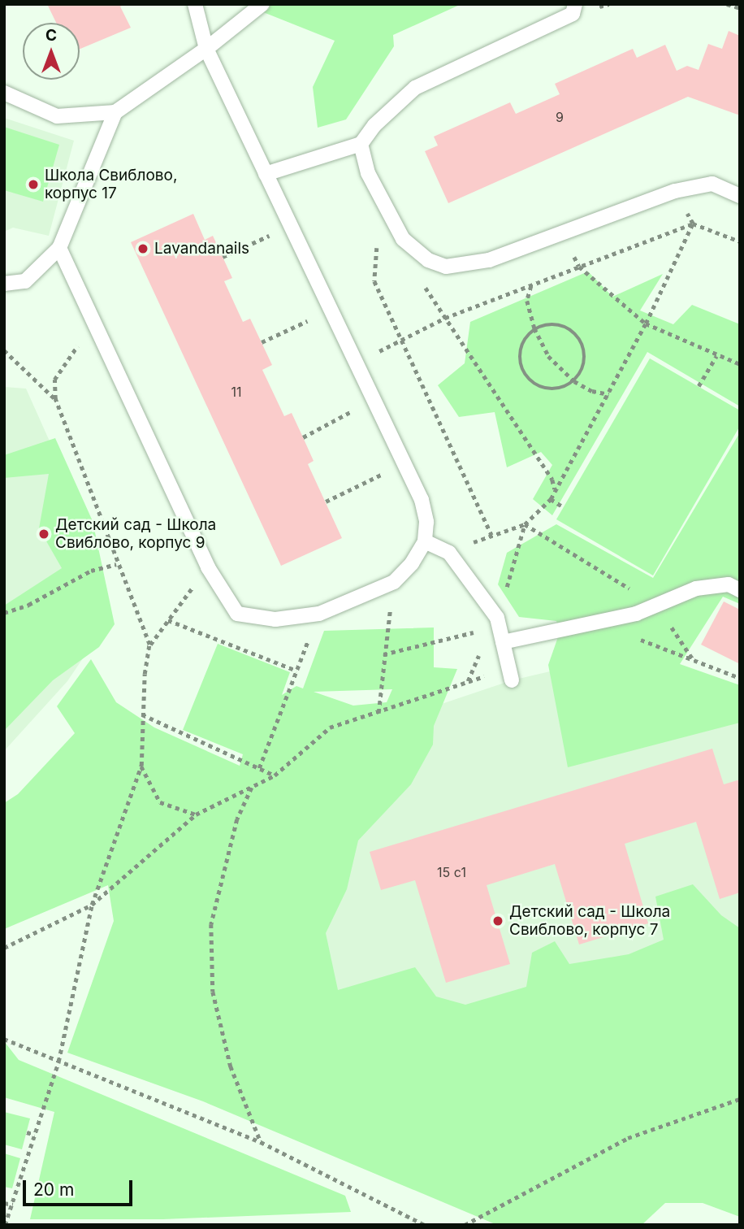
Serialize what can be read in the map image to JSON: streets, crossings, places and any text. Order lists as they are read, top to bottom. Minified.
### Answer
{"places":["Школа Свиблово, корпус 17","Lavandanails","Детский сад - Школа Свиблово, корпус 9","Детский сад - Школа Свиблово, корпус 7"],"house_numbers":["9","11","15 с1"],"scale_bar":"20 m","north":"top"}
